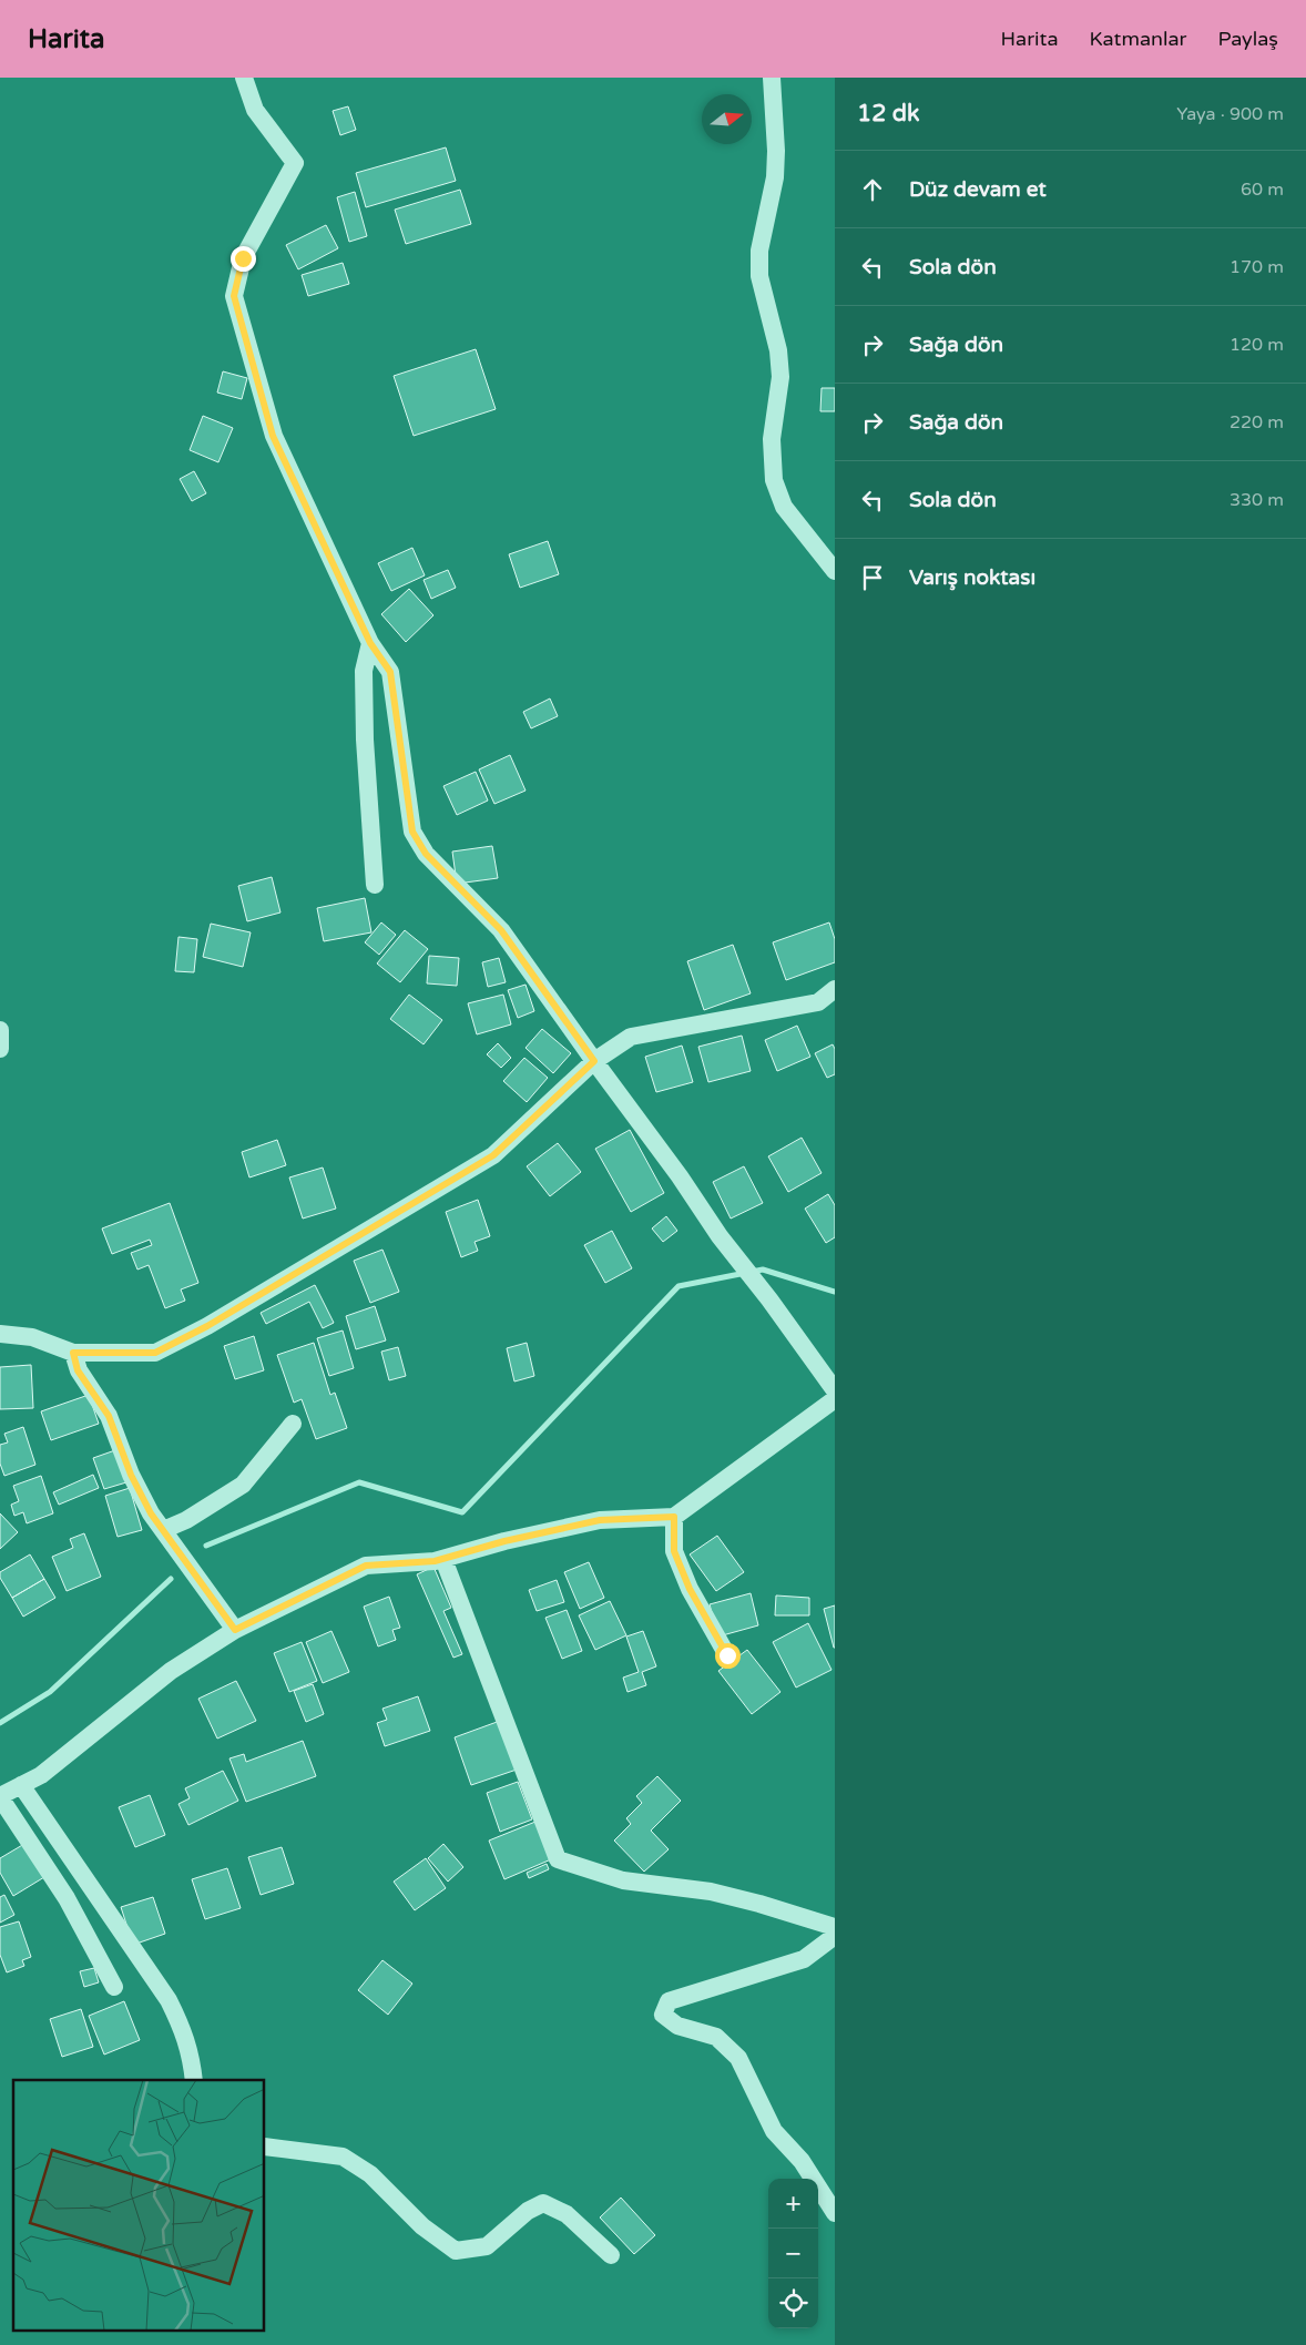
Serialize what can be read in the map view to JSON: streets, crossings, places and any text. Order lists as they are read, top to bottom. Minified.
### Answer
{"north":"right","page":{"header":"Harita","nav":["Harita","Katmanlar","Paylaş"],"heading":["12 dk","Yaya · 900 m"],"list":[["Düz devam et","60 m"],["Sola dön","170 m"],["Sağa dön","120 m"],["Sağa dön","220 m"],["Sola dön","330 m"],"Varış noktası"],"map_buttons":["+","−"]}}
